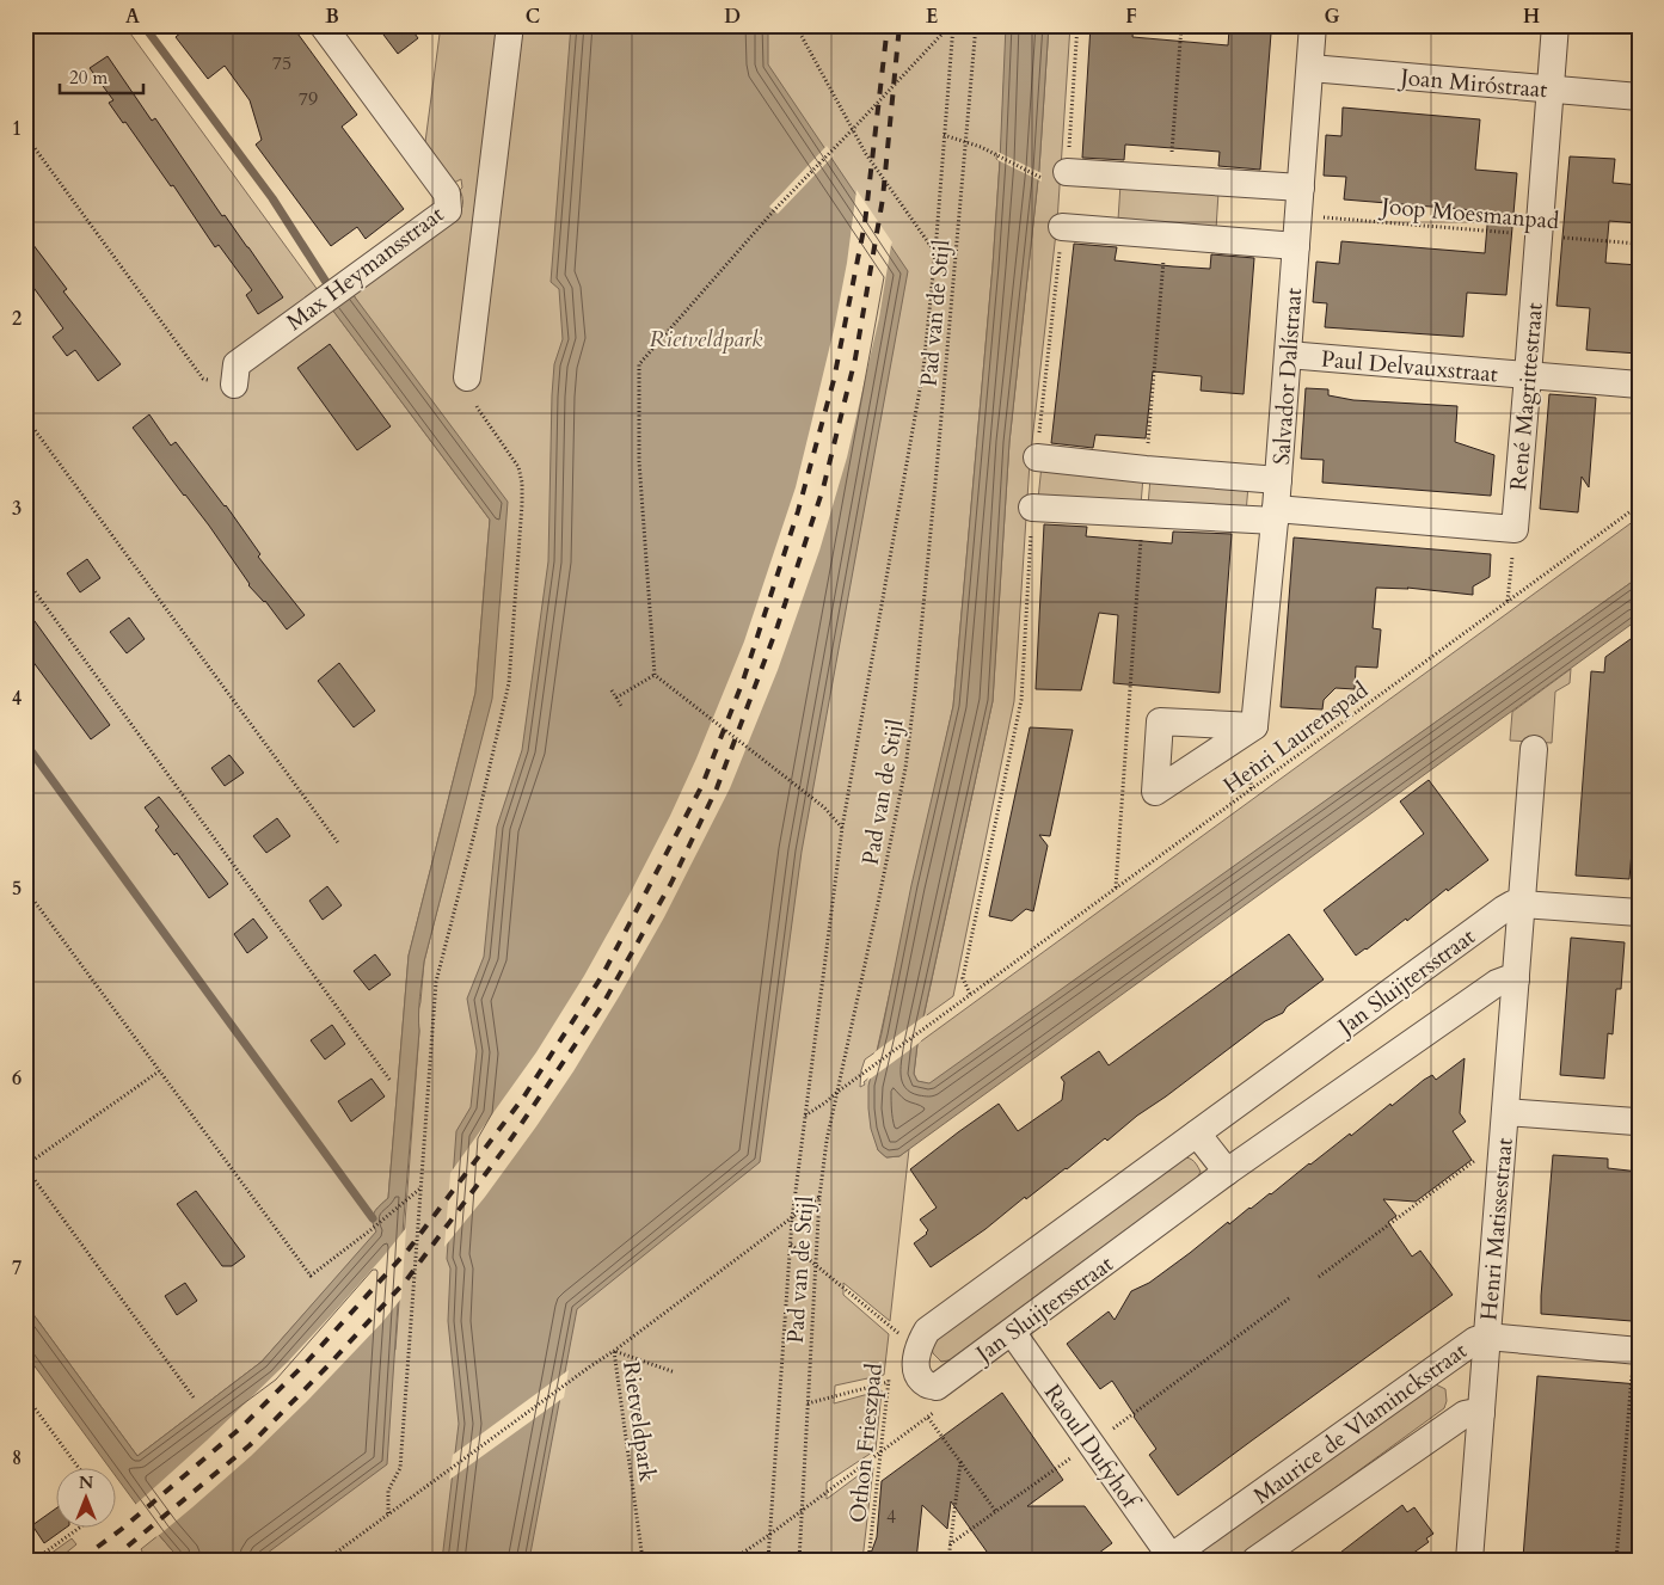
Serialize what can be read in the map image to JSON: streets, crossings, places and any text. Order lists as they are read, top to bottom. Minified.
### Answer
{"streets":{"street":["Joan Miróstraat","Max Heymansstraat","Paul Delvauxstraat","Salvador Dalístraat","René Magrittestraat","Jan Sluijtersstraat","Henri Matissestraat","Maurice de Vlaminckstraat","Raoul Dufyhof"],"path":["Joop Moesmanpad","Pad van de Stijl","Henri Laurenspad","Rietveldpark","Othon Frieszpad"]},"crossings":[["Joan Miróstraat","Salvador Dalístraat"],["Joan Miróstraat","René Magrittestraat"],["Joop Moesmanpad","Salvador Dalístraat"],["Joop Moesmanpad","René Magrittestraat"],["Pad van de Stijl","Henri Laurenspad"],["Paul Delvauxstraat","Salvador Dalístraat"],["Paul Delvauxstraat","René Magrittestraat"],["Jan Sluijtersstraat","Henri Matissestraat"],["Jan Sluijtersstraat","Othon Frieszpad"],["Jan Sluijtersstraat","Raoul Dufyhof"],["Henri Matissestraat","Maurice de Vlaminckstraat"],["Maurice de Vlaminckstraat","Raoul Dufyhof"]],"parks":["Rietveldpark"],"house_numbers":["75","79","4"],"scale_bar":"20 m","north":"top","grid":{"columns":["A","B","C","D","E","F","G","H"],"rows":["1","2","3","4","5","6","7","8"]}}
